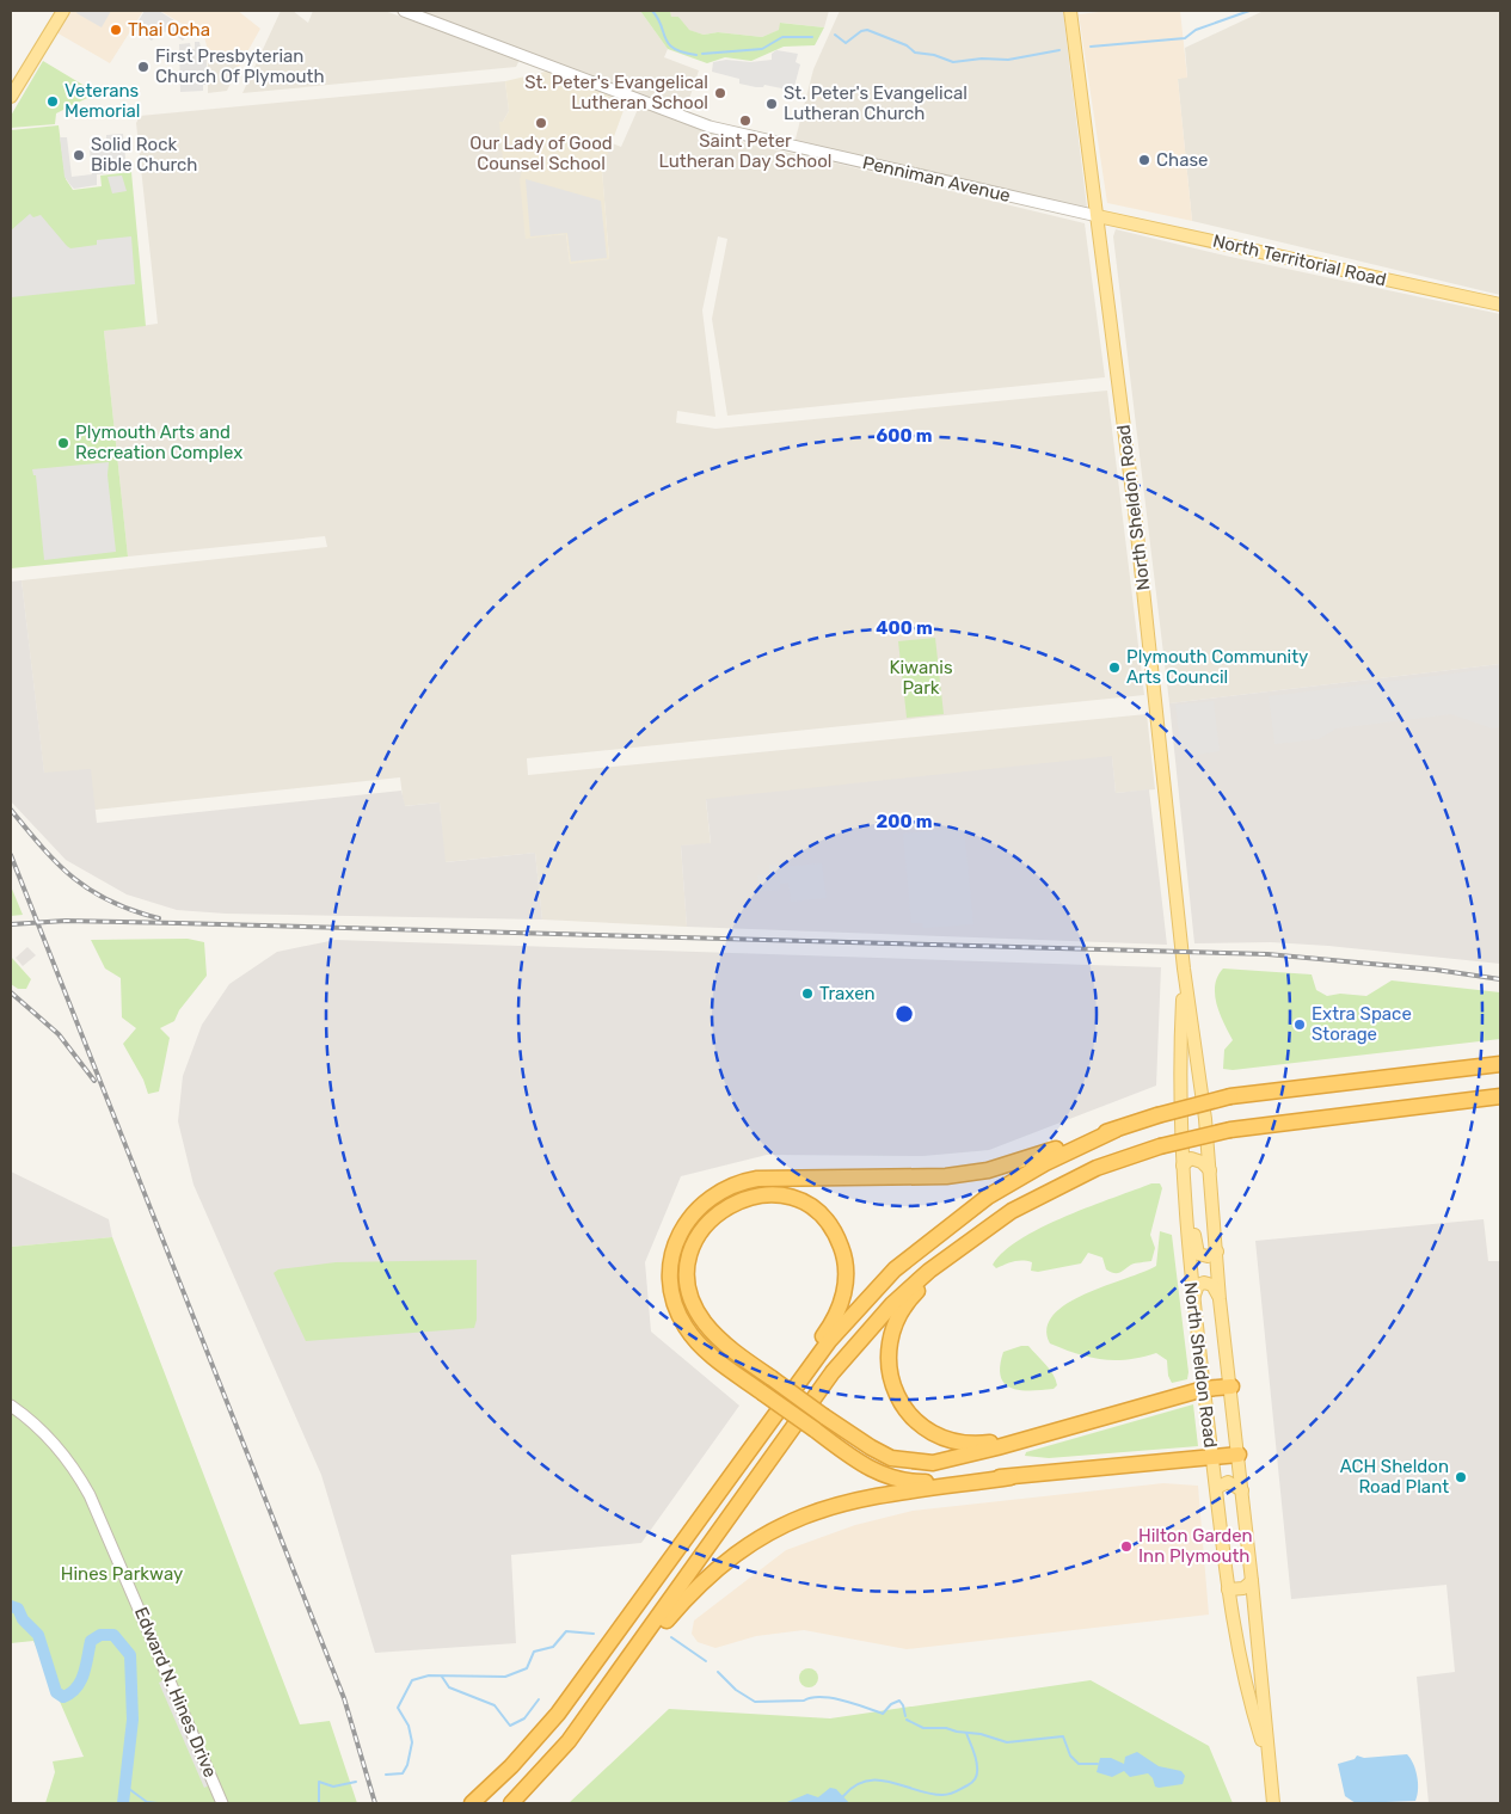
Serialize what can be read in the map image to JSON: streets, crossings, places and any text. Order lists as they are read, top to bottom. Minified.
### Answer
{"streets":{"main road":["North Territorial Road","North Sheldon Road"],"street":["Penniman Avenue","Edward N. Hines Drive"]},"crossings":[["Penniman Avenue","North Territorial Road"],["Penniman Avenue","North Sheldon Road"],["North Territorial Road","North Sheldon Road"]],"parks":["Kiwanis Park","Hines Parkway"],"places":["Thai Ocha","First Presbyterian Church Of Plymouth","St. Peter's Evangelical Lutheran School","Veterans Memorial","St. Peter's Evangelical Lutheran Church","Saint Peter Lutheran Day School","Our Lady of Good Counsel School","Solid Rock Bible Church","Chase","Plymouth Arts and Recreation Complex","Plymouth Community Arts Council","Traxen","Extra Space Storage","ACH Sheldon Road Plant","Hilton Garden Inn Plymouth"],"rings":["600 m","400 m","200 m"]}
